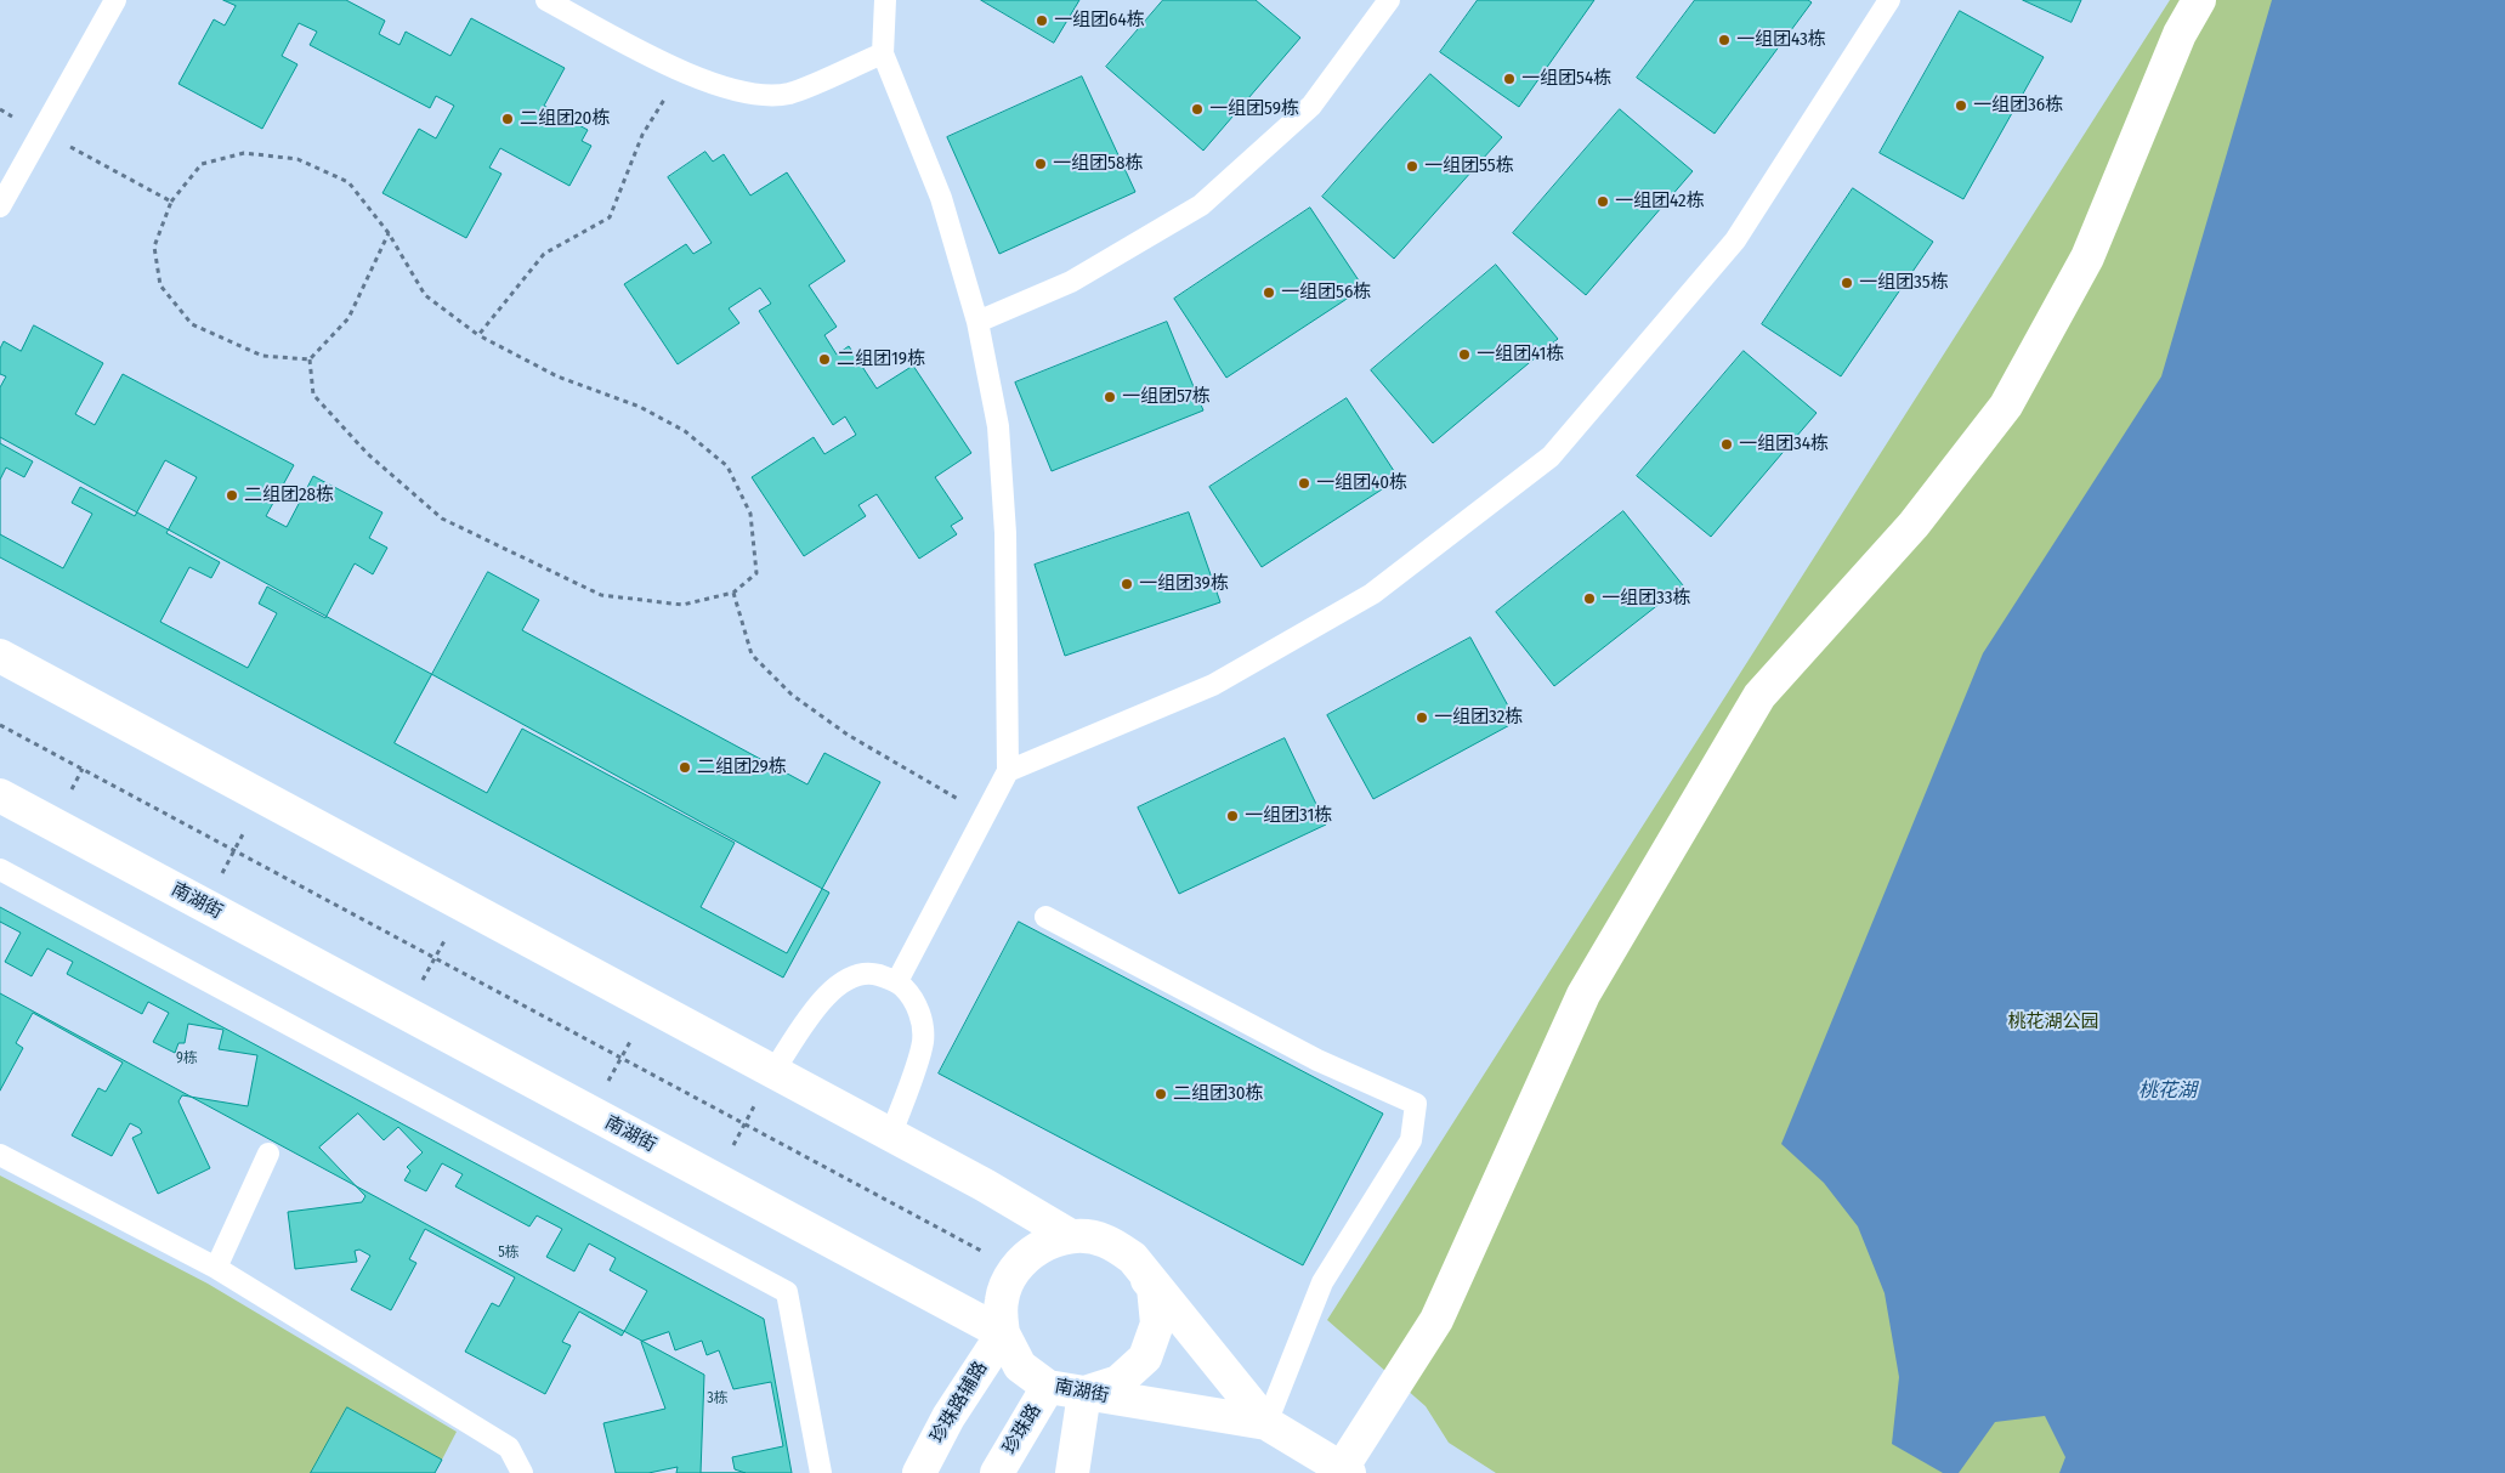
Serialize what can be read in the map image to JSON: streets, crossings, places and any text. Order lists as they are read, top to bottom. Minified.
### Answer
{"streets":{"street":["南湖街","珍珠路辅路","珍珠路"]},"crossings":[["南湖街","珍珠路辅路"],["南湖街","珍珠路"],["珍珠路辅路","珍珠路"]],"water":["桃花湖"],"parks":["桃花湖公园"],"places":["一组团64栋","一组团43栋","一组团54栋","一组团36栋","一组团59栋","二组团20栋","一组团58栋","一组团55栋","一组团42栋","一组团35栋","一组团56栋","一组团41栋","二组团19栋","一组团57栋","一组团34栋","一组团40栋","二组团28栋","一组团39栋","一组团33栋","一组团32栋","二组团29栋","一组团31栋","二组团30栋"],"house_numbers":["9栋","5栋","3栋"]}
